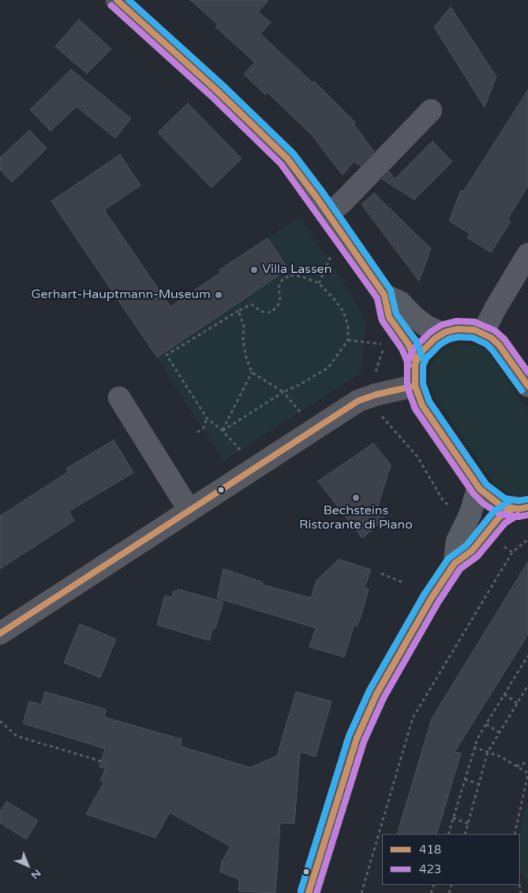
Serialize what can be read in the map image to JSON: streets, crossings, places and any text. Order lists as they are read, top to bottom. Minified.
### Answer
{"places":["Villa Lassen","Gerhart-Hauptmann-Museum","Bechsteins Ristorante di Piano"],"lines":["transit line 418","transit line 423"],"legend":["418","423"],"north":"bottom right"}
